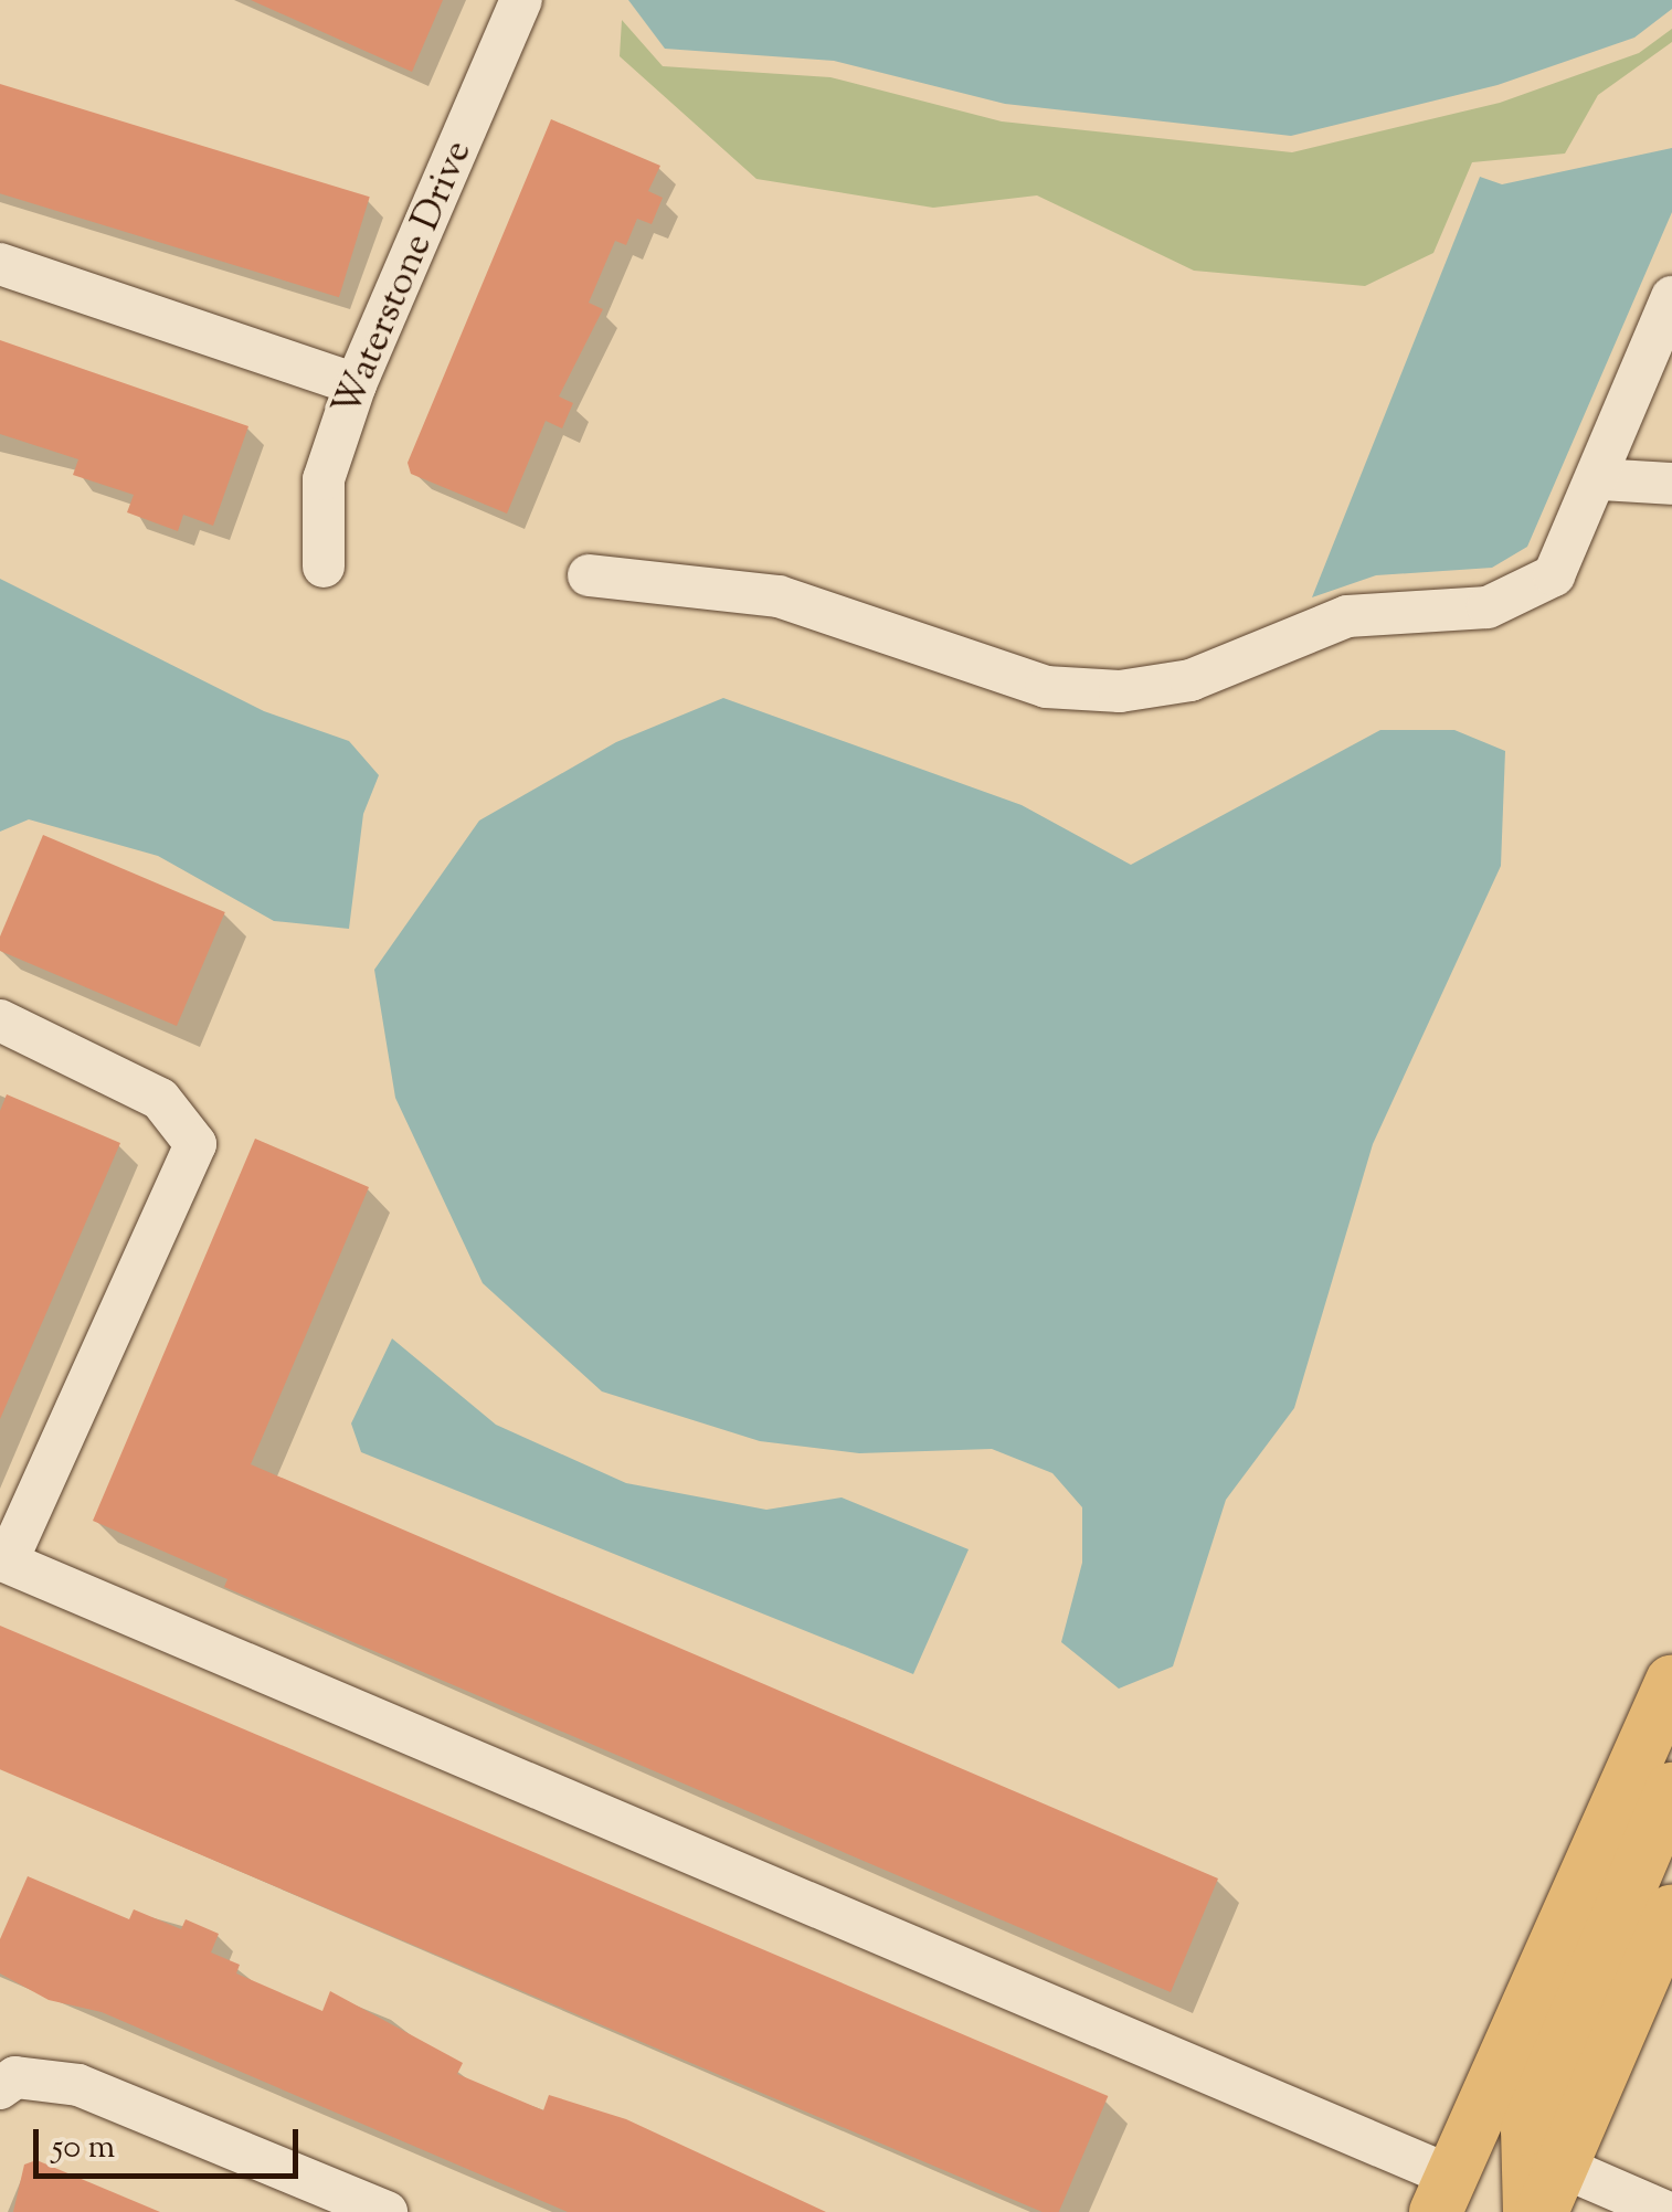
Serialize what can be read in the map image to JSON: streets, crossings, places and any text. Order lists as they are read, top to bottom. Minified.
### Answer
{"streets":{"street":["Waterstone Drive"]},"scale_bar":"50 m"}
